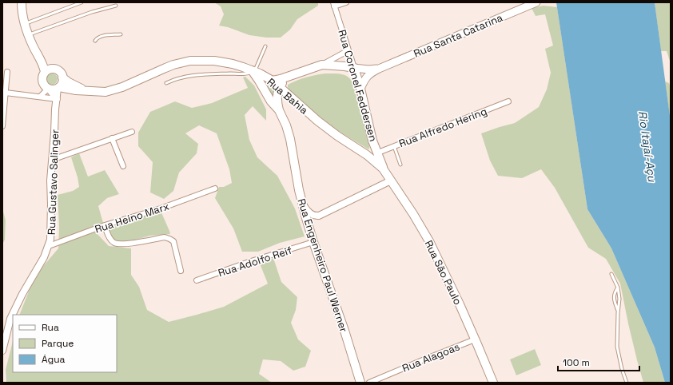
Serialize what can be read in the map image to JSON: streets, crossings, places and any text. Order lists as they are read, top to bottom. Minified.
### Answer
{"streets":{"main road":["Rua Santa Catarina","Rua Coronel Feddersen","Rua Bahia","Rua Engenheiro Paul Werner","Rua São Paulo"],"street":["Rua Alfredo Hering","Rua Gustavo Salinger","Rua Heino Marx","Rua Adolfo Reif","Rua Alagoas"]},"crossings":[["Rua Santa Catarina","Rua Coronel Feddersen"],["Rua Coronel Feddersen","Rua Bahia"],["Rua Coronel Feddersen","Rua Alfredo Hering"],["Rua Coronel Feddersen","Rua São Paulo"],["Rua Bahia","Rua Gustavo Salinger"],["Rua Bahia","Rua Engenheiro Paul Werner"],["Rua Bahia","Rua São Paulo"],["Rua Gustavo Salinger","Rua Heino Marx"],["Rua Adolfo Reif","Rua Engenheiro Paul Werner"],["Rua São Paulo","Rua Alagoas"]],"water":["Rio Itajaí-Açu"],"legend":["Rua","Parque","Água"],"scale_bar":"100 m"}
